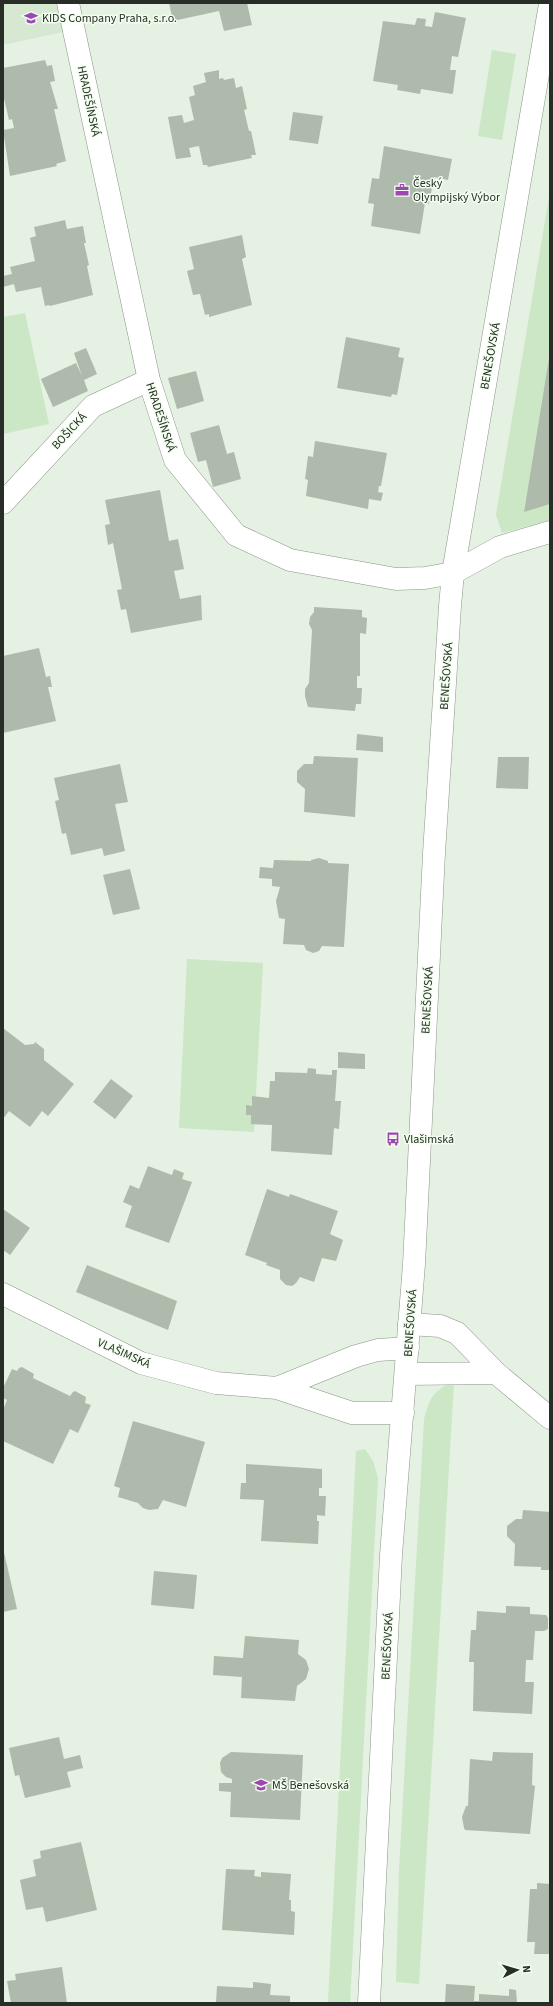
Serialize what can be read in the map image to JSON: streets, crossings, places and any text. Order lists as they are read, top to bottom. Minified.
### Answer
{"streets":{"street":["HRADEŠÍNSKÁ","BENEŠOVSKÁ","BOŠICKÁ","VLAŠIMSKÁ"]},"crossings":[["HRADEŠÍNSKÁ","BENEŠOVSKÁ"],["HRADEŠÍNSKÁ","BOŠICKÁ"],["BENEŠOVSKÁ","VLAŠIMSKÁ"]],"places":{"school or university":["KIDS Company Praha, s.r.o.","MŠ Benešovská"],"office":["Český Olympijský Výbor"],"bus stop":["Vlašimská"]},"north":"right"}
